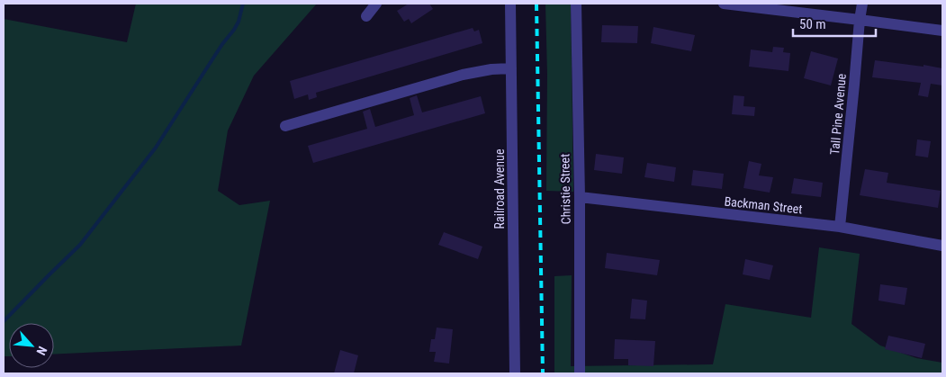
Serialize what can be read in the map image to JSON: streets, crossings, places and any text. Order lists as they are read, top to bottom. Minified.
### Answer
{"streets":{"street":["Tall Pine Avenue","Railroad Avenue","Christie Street","Backman Street"]},"crossings":[["Tall Pine Avenue","Backman Street"],["Christie Street","Backman Street"]],"scale_bar":"50 m","north":"bottom right"}
